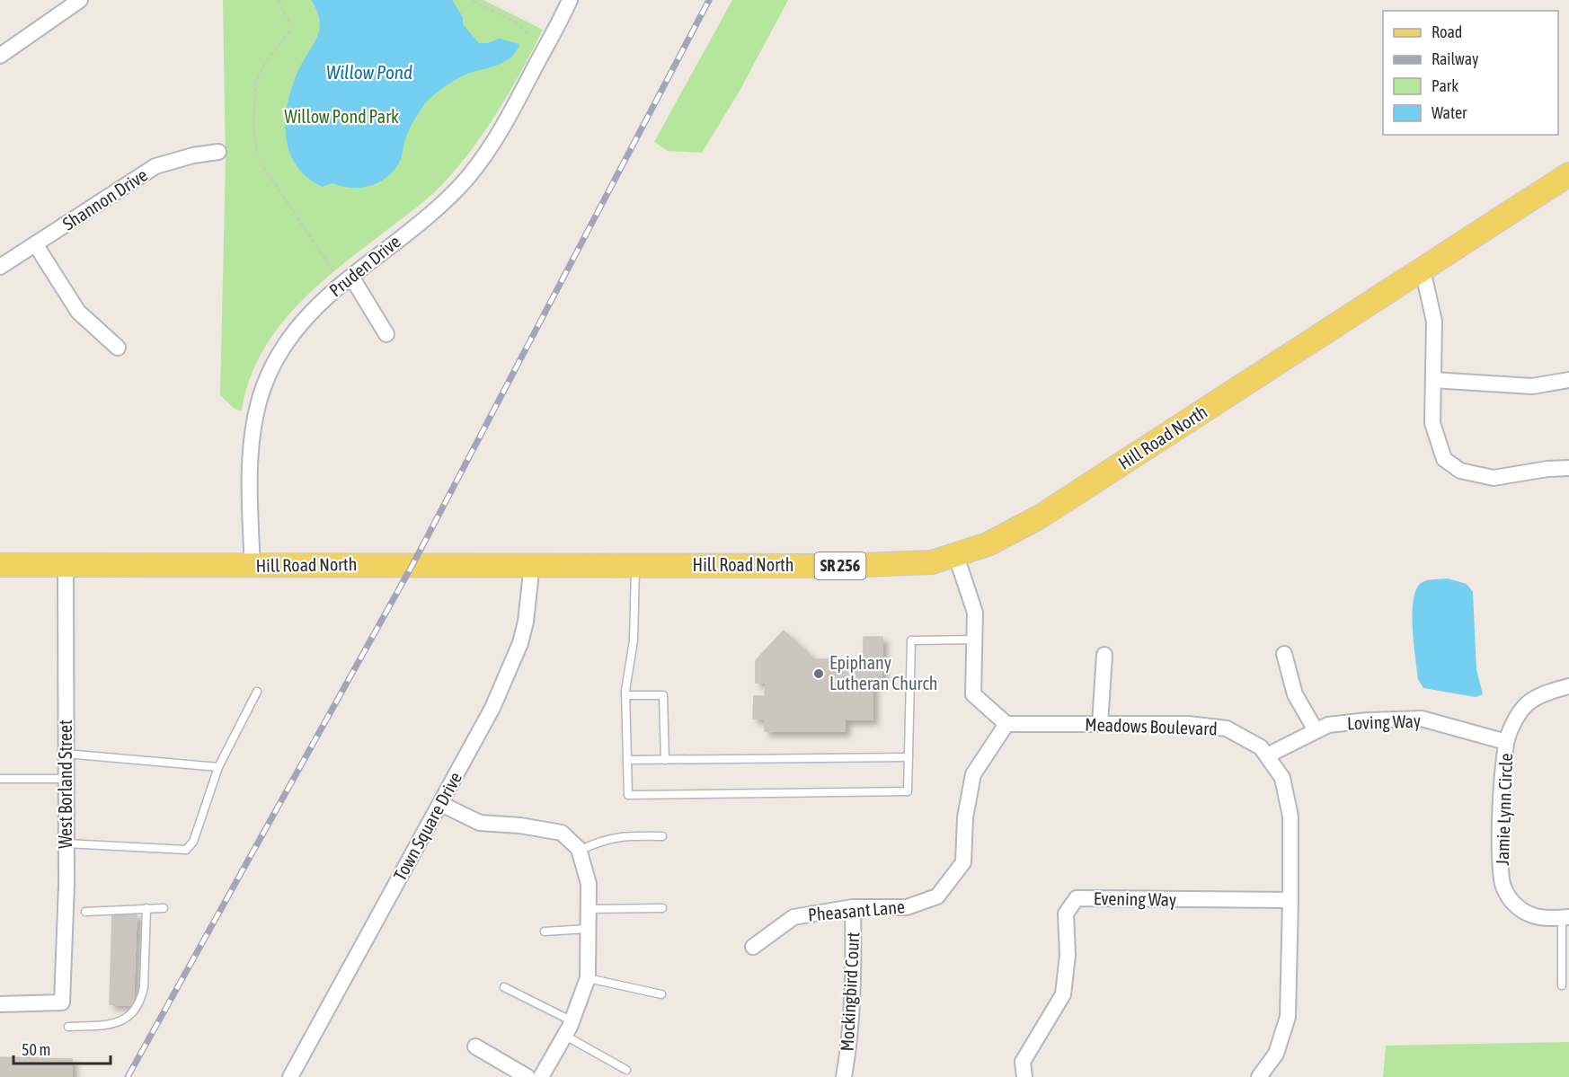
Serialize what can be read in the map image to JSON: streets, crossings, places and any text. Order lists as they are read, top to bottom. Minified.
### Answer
{"streets":{"main road":["Hill Road North","SR 256"],"street":["Shannon Drive","Pruden Drive","Loving Way","Meadows Boulevard","West Borland Street","Jamie Lynn Circle","Town Square Drive","Evening Way","Pheasant Lane","Mockingbird Court"]},"crossings":[["Pruden Drive","Hill Road North"],["Hill Road North","West Borland Street"],["Hill Road North","Town Square Drive"],["Loving Way","Meadows Boulevard"],["Loving Way","Jamie Lynn Circle"],["Meadows Boulevard","Evening Way"],["Meadows Boulevard","Pheasant Lane"],["Pheasant Lane","Mockingbird Court"]],"water":["Willow Pond"],"parks":["Willow Pond Park"],"places":["Epiphany Lutheran Church"],"legend":["Road","Railway","Park","Water"],"scale_bar":"50 m"}
